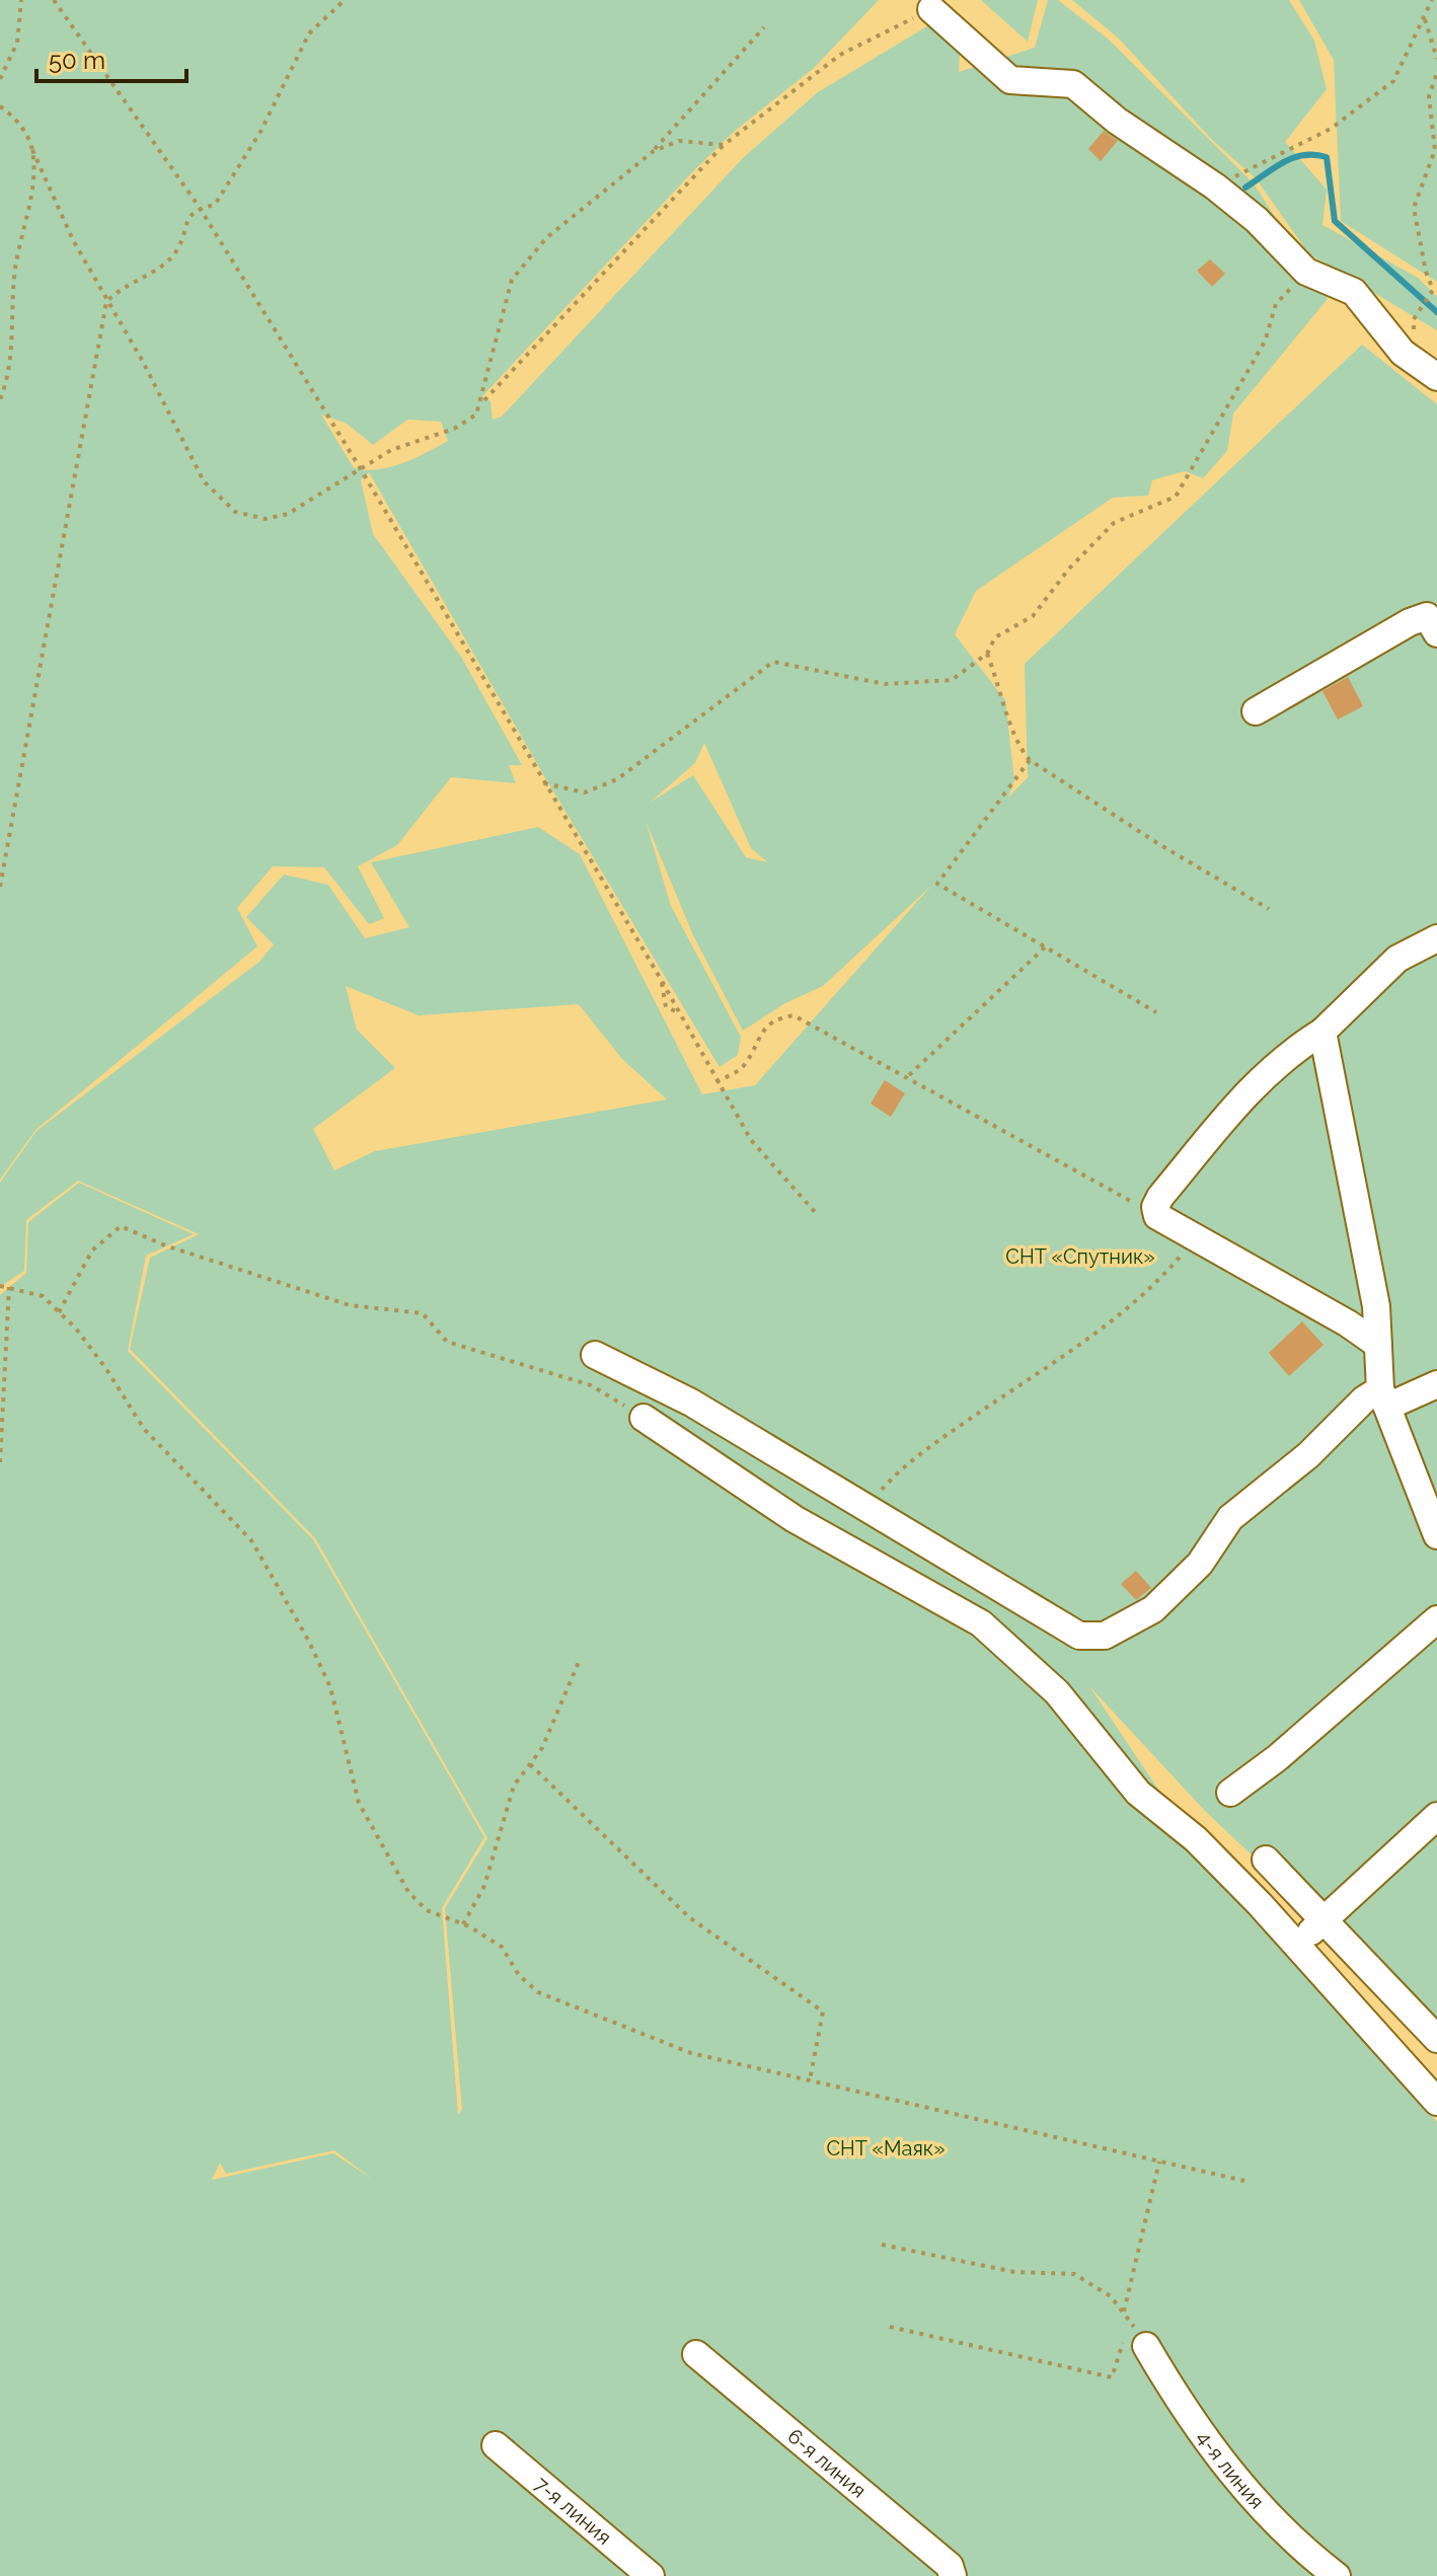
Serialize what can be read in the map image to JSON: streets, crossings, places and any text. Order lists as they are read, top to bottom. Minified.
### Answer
{"streets":{"street":["6-я линия","4-я линия","7-я линия"]},"parks":["СНТ «Спутник»","СНТ «Маяк»"],"scale_bar":"50 m"}
